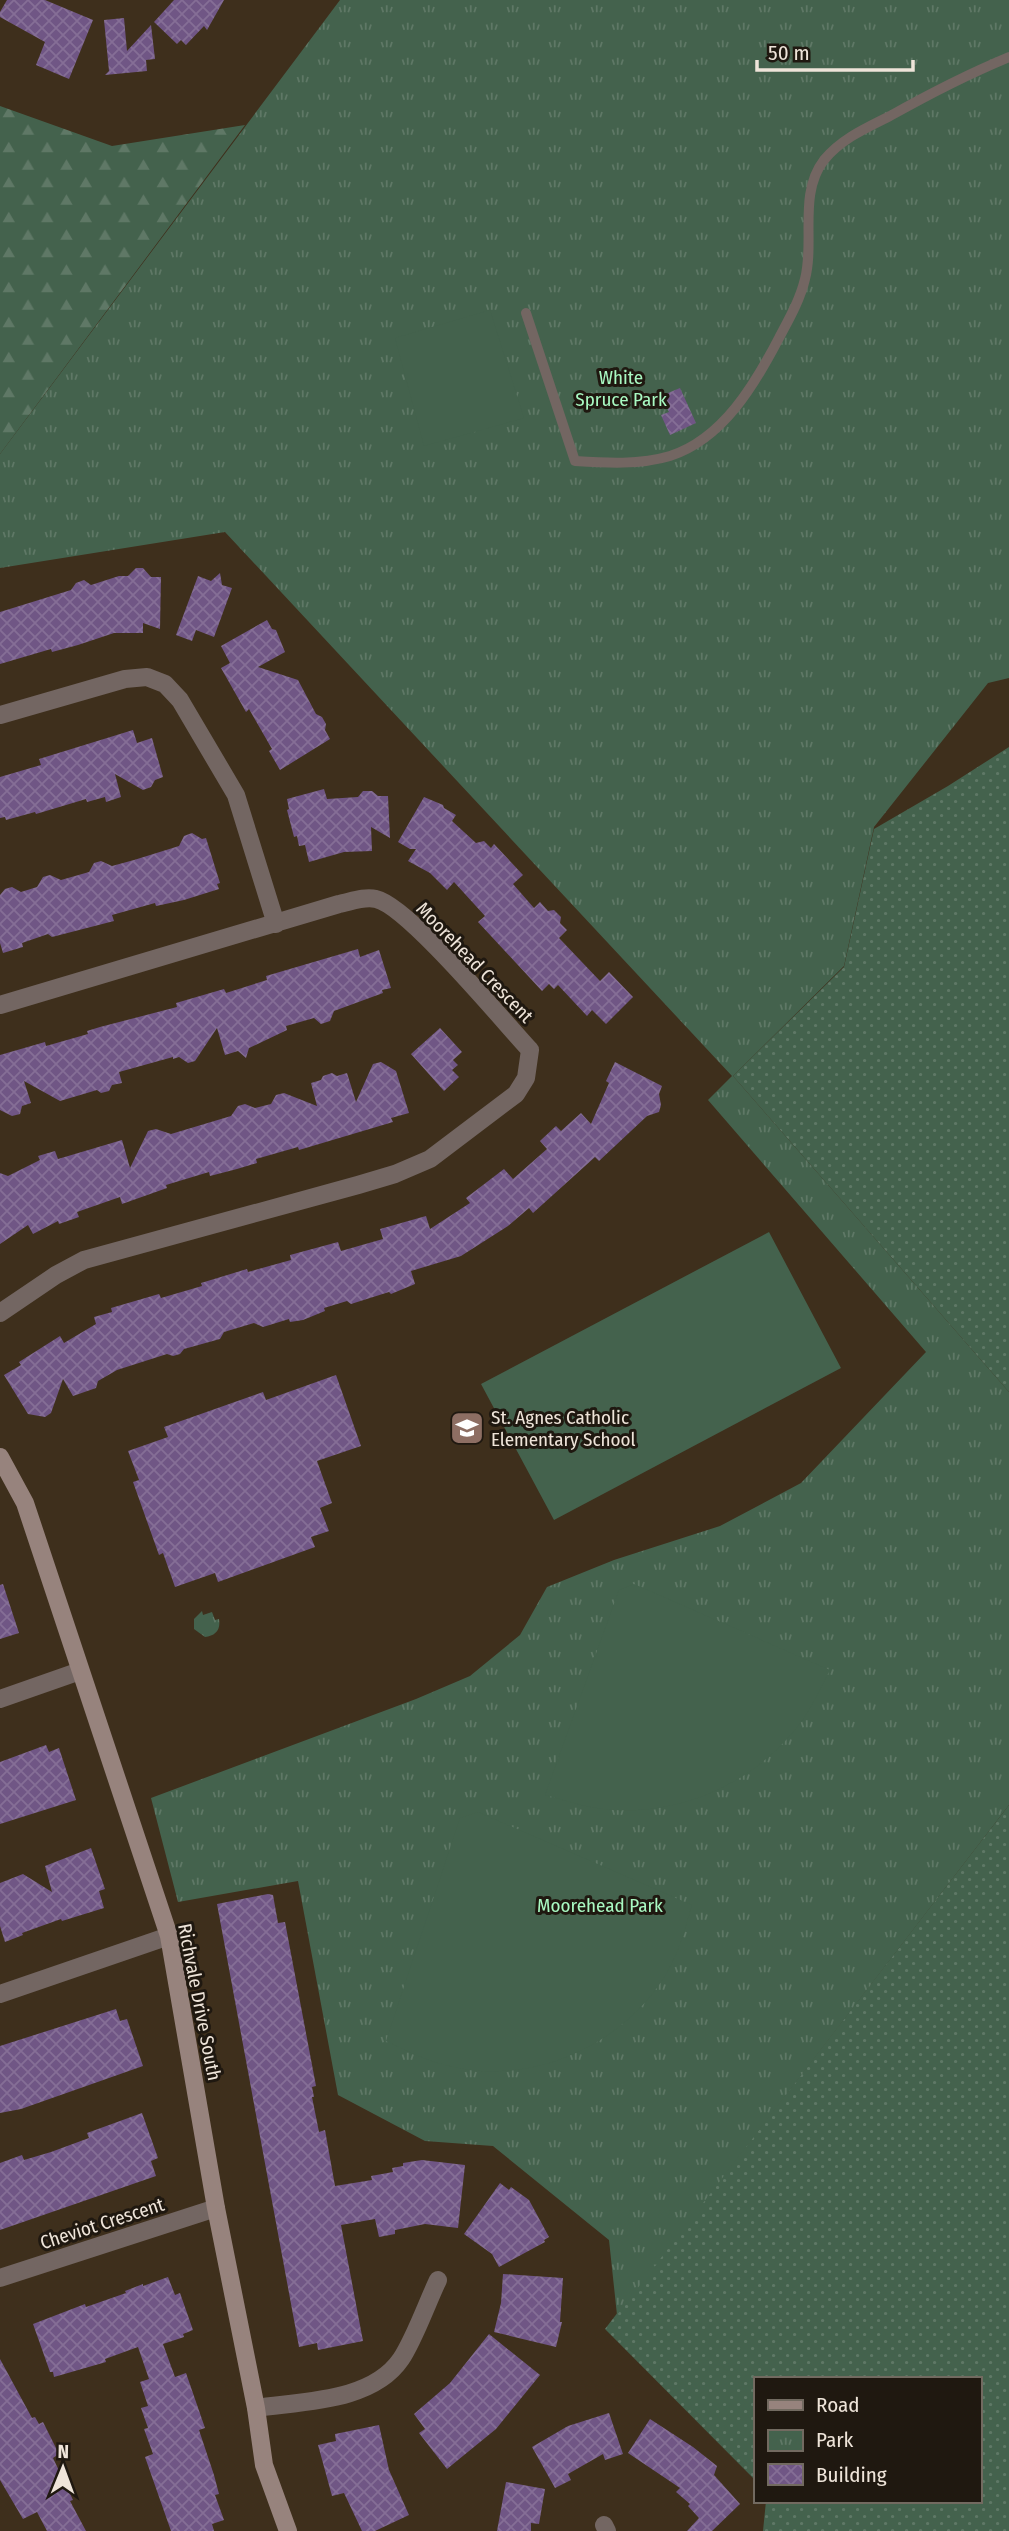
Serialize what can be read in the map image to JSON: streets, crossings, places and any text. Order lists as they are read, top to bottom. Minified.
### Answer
{"streets":{"street":["Moorehead Crescent","Richvale Drive South","Cheviot Crescent"]},"crossings":[["Richvale Drive South","Cheviot Crescent"]],"parks":["White Spruce Park","Moorehead Park"],"places":{"school or university":["St. Agnes Catholic Elementary School"]},"legend":["Road","Park","Building"],"scale_bar":"50 m","north":"top"}
